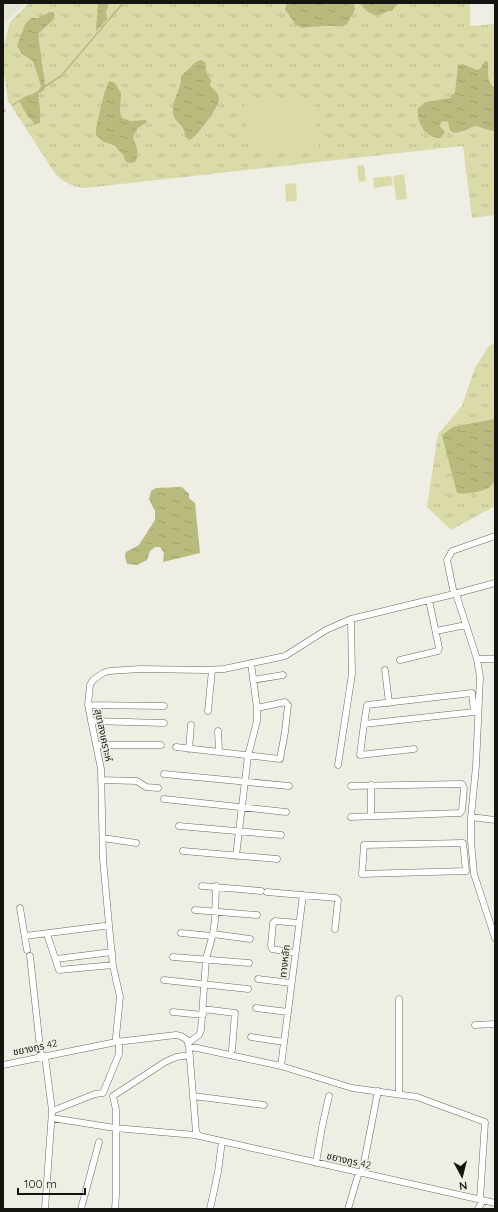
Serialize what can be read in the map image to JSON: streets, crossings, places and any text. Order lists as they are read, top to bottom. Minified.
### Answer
{"streets":{"street":["สุขาสงเคราะห์","ทางหลัก","ชยางกูร 42"]},"crossings":[["สุขาสงเคราะห์","ชยางกูร 42"],["ทางหลัก","ชยางกูร 42"]],"scale_bar":"100 m","north":"bottom"}
